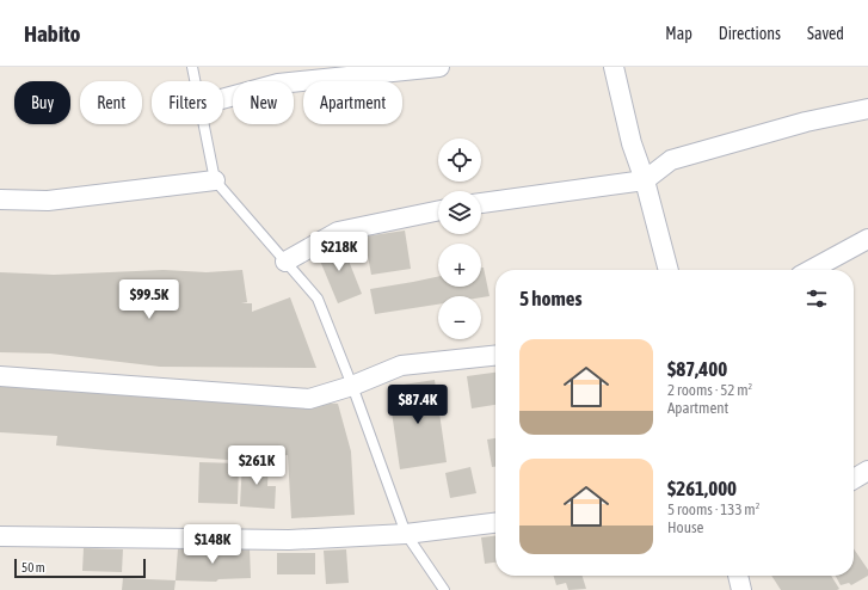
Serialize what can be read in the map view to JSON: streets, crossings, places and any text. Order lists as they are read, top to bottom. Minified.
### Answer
{"scale_bar":"50 m","page":{"header":"Habito","nav":["Map","Directions","Saved"],"chip":["Buy","Rent","Filters","New","Apartment"],"map_buttons":["+","−"],"price":["$218K","$99.5K","$87.4K","$261K","$148K"],"heading":"5 homes","list":[{"name":"$87,400","note":"2 rooms · 52 m² · Apartment"},{"name":"$261,000","note":"5 rooms · 133 m² · House"}],"scale":"50 m"}}
